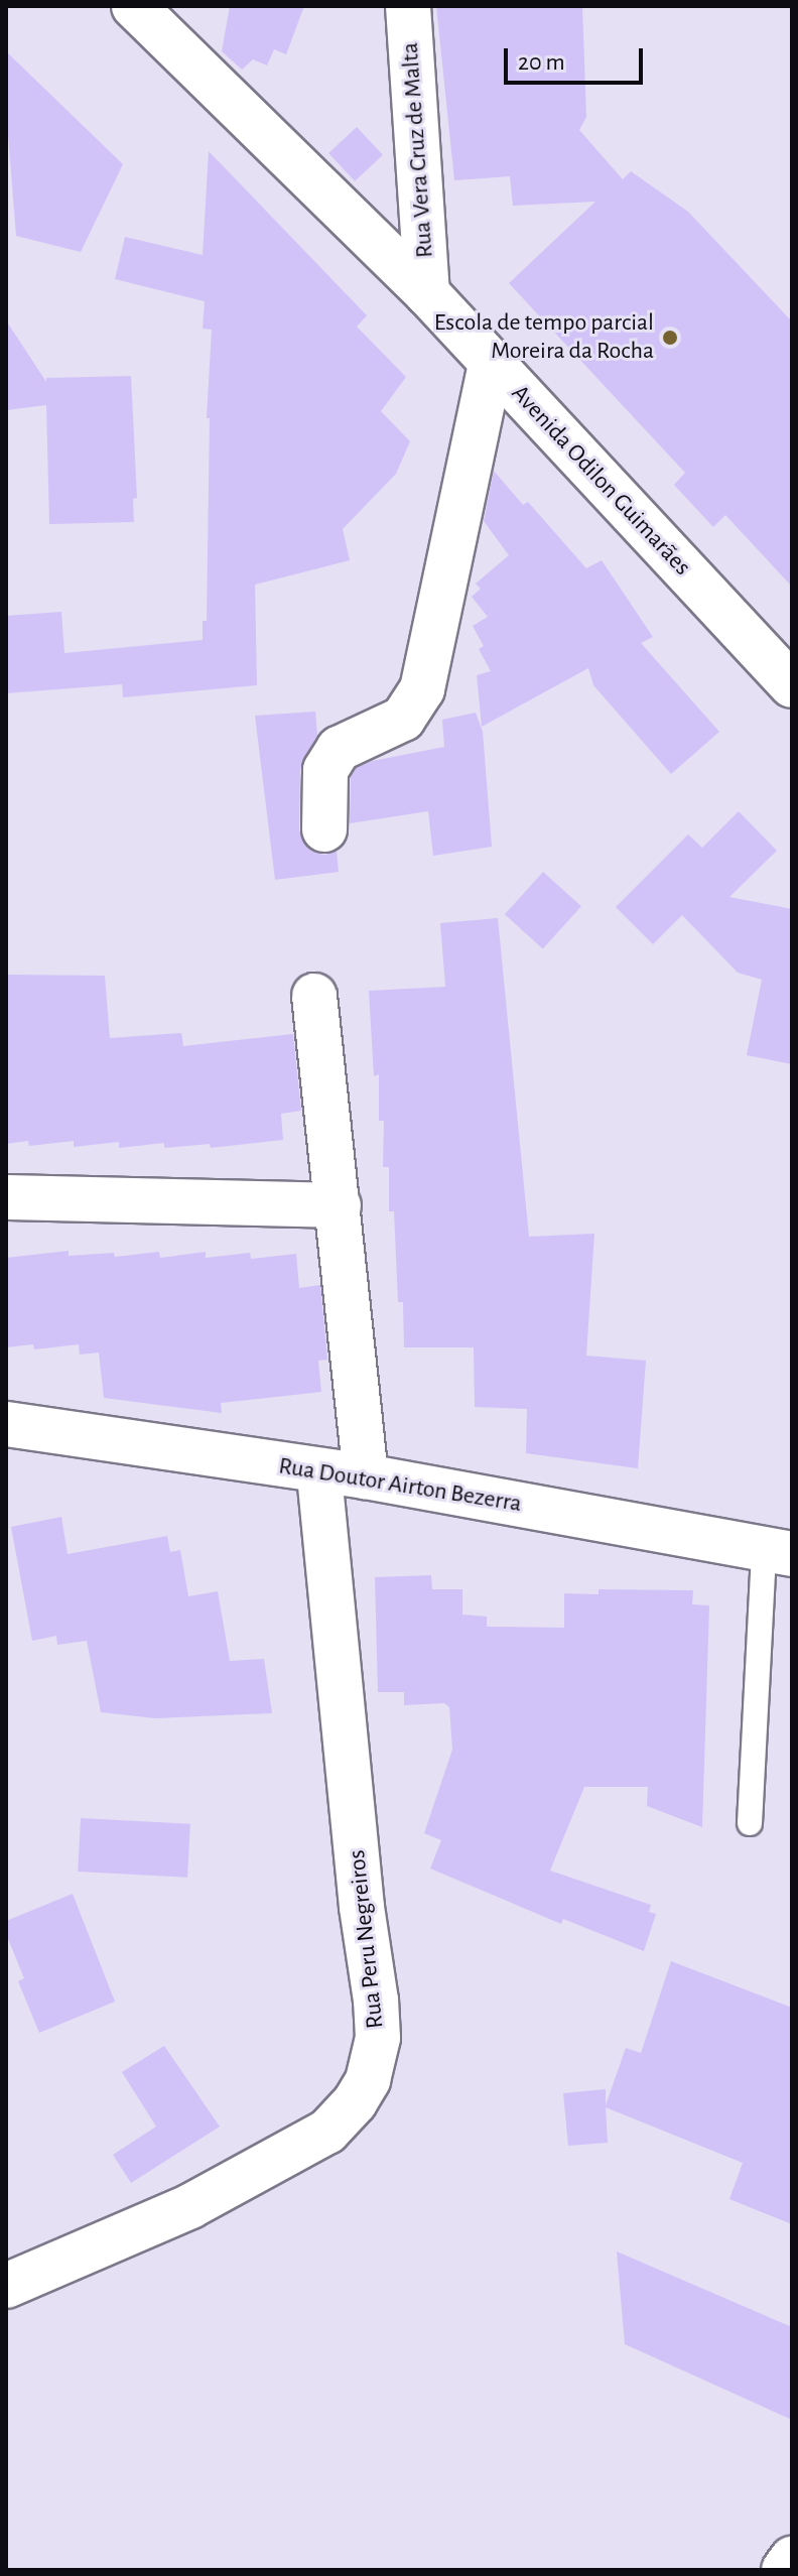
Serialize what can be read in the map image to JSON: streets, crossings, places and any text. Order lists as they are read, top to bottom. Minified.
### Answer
{"streets":{"street":["Rua Vera Cruz de Malta","Avenida Odilon Guimarães","Rua Doutor Airton Bezerra","Rua Peru Negreiros"]},"crossings":[["Rua Vera Cruz de Malta","Avenida Odilon Guimarães"],["Rua Doutor Airton Bezerra","Rua Peru Negreiros"]],"places":["Escola de tempo parcial Moreira da Rocha"],"scale_bar":"20 m"}
